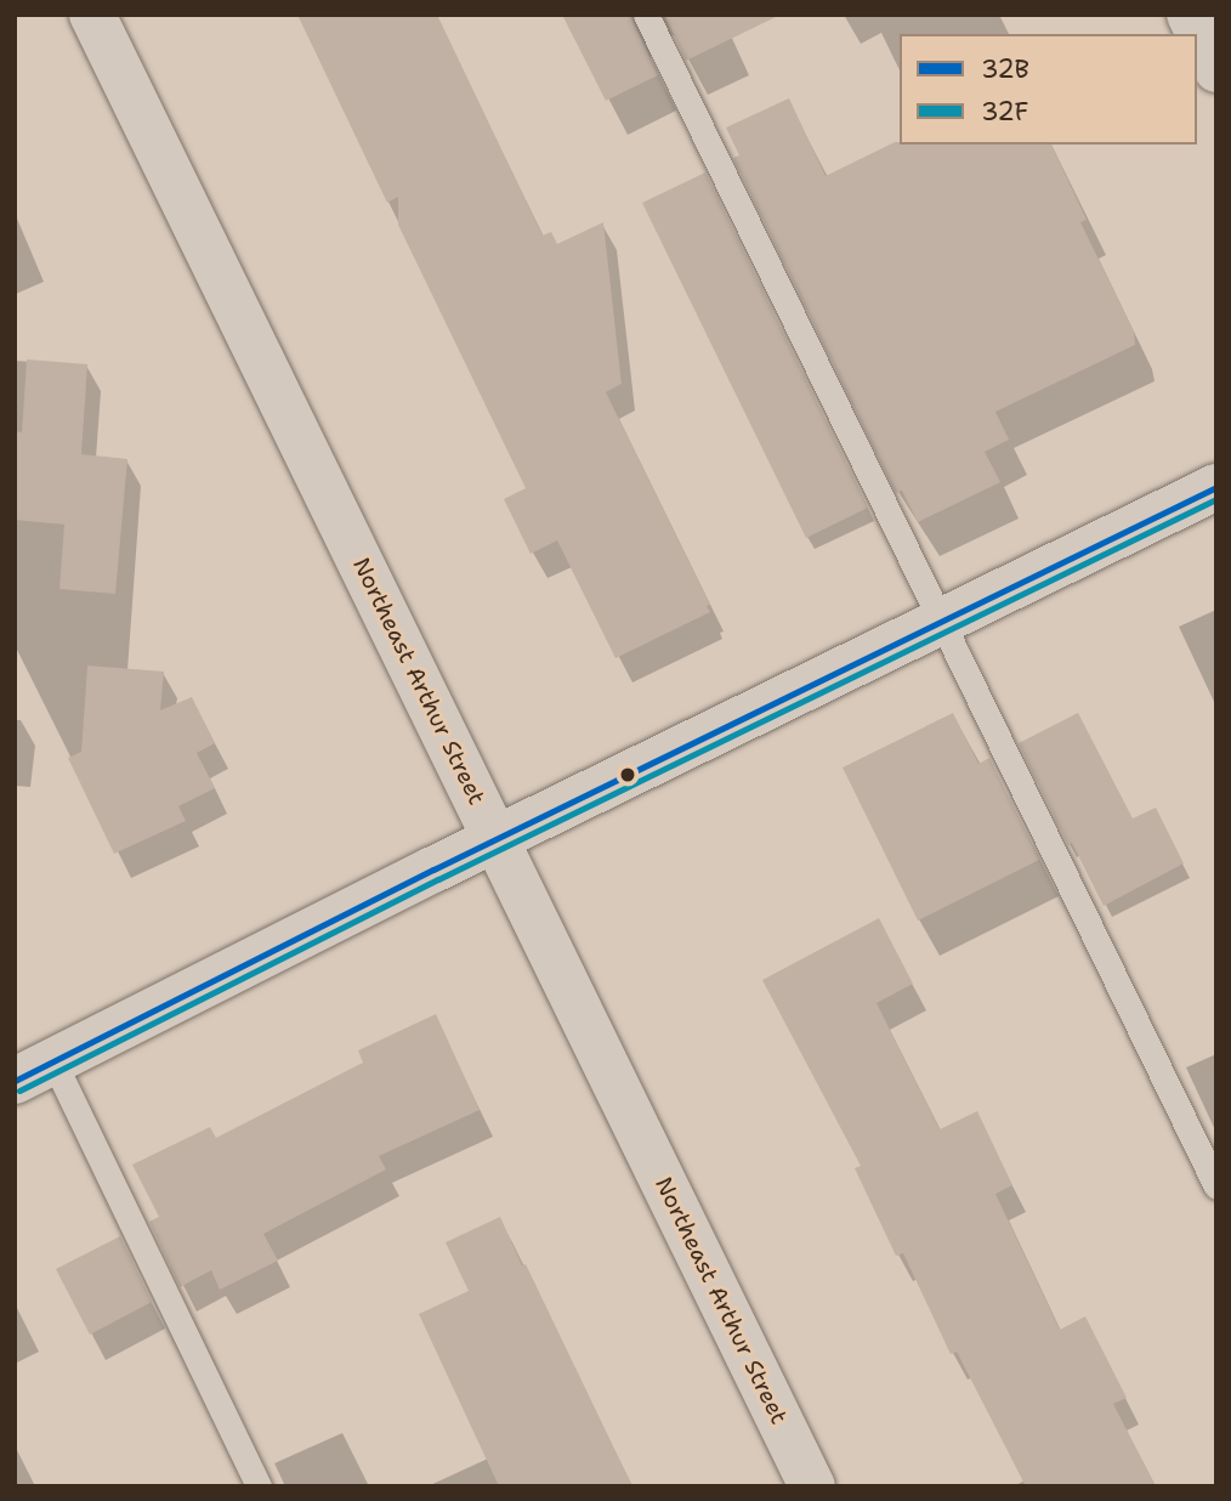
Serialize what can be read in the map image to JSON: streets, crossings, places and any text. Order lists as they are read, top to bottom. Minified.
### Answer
{"streets":{"street":["Northeast Arthur Street"]},"lines":["transit line 32B","transit line 32F"],"legend":["32B","32F"]}
